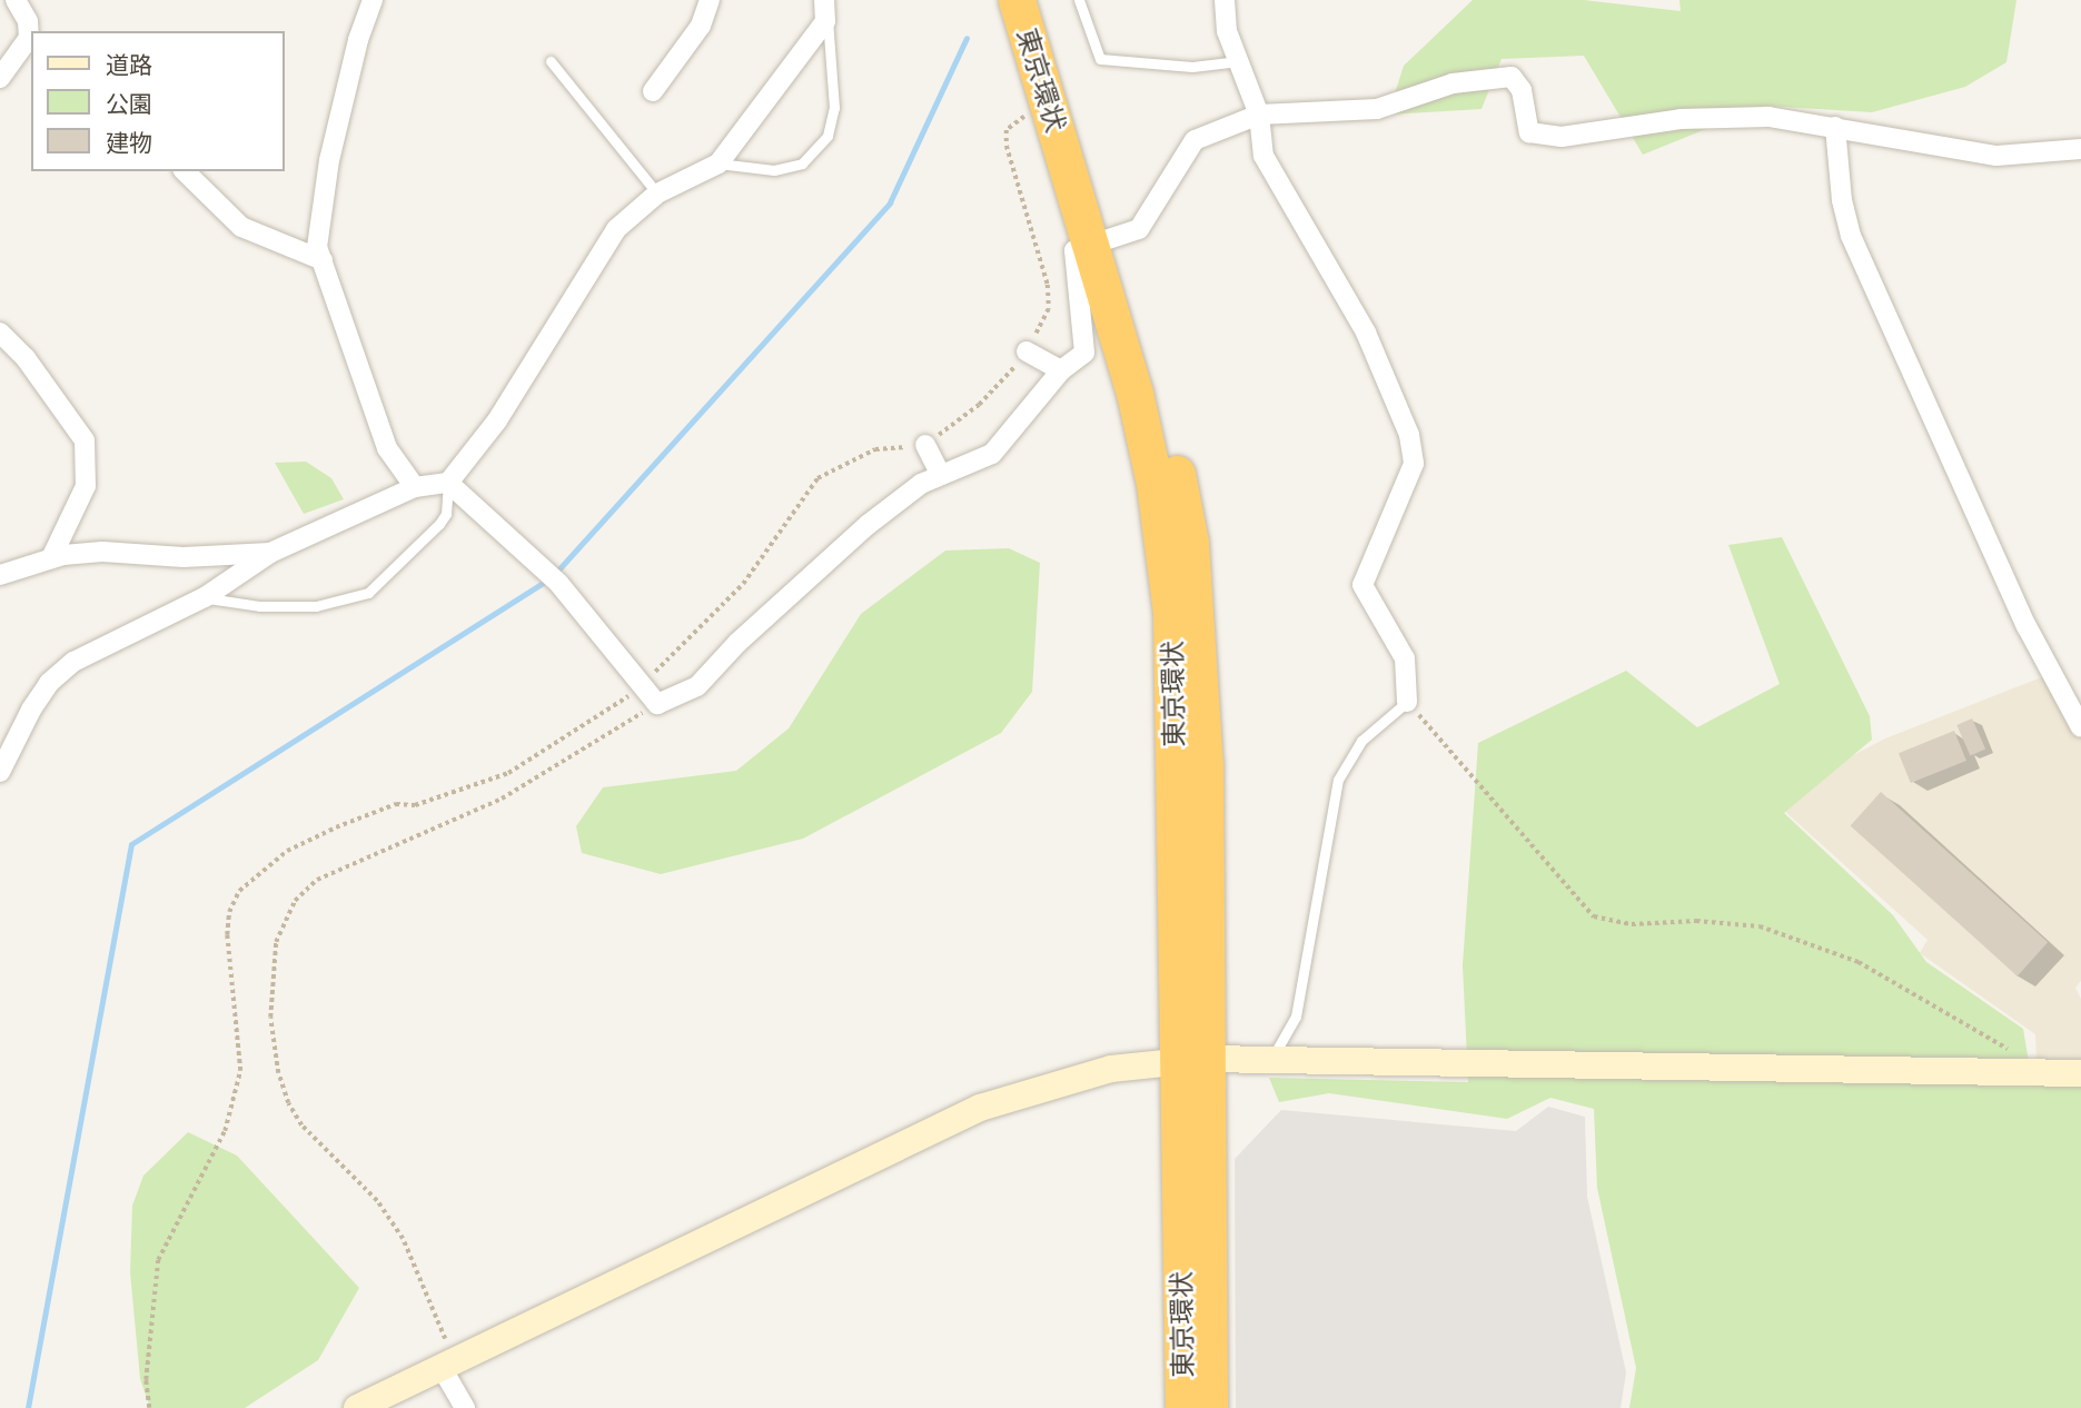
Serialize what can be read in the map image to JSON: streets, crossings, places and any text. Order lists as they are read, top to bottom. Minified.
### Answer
{"streets":{"highway":["東京環状"]},"legend":["道路","公園","建物"]}
